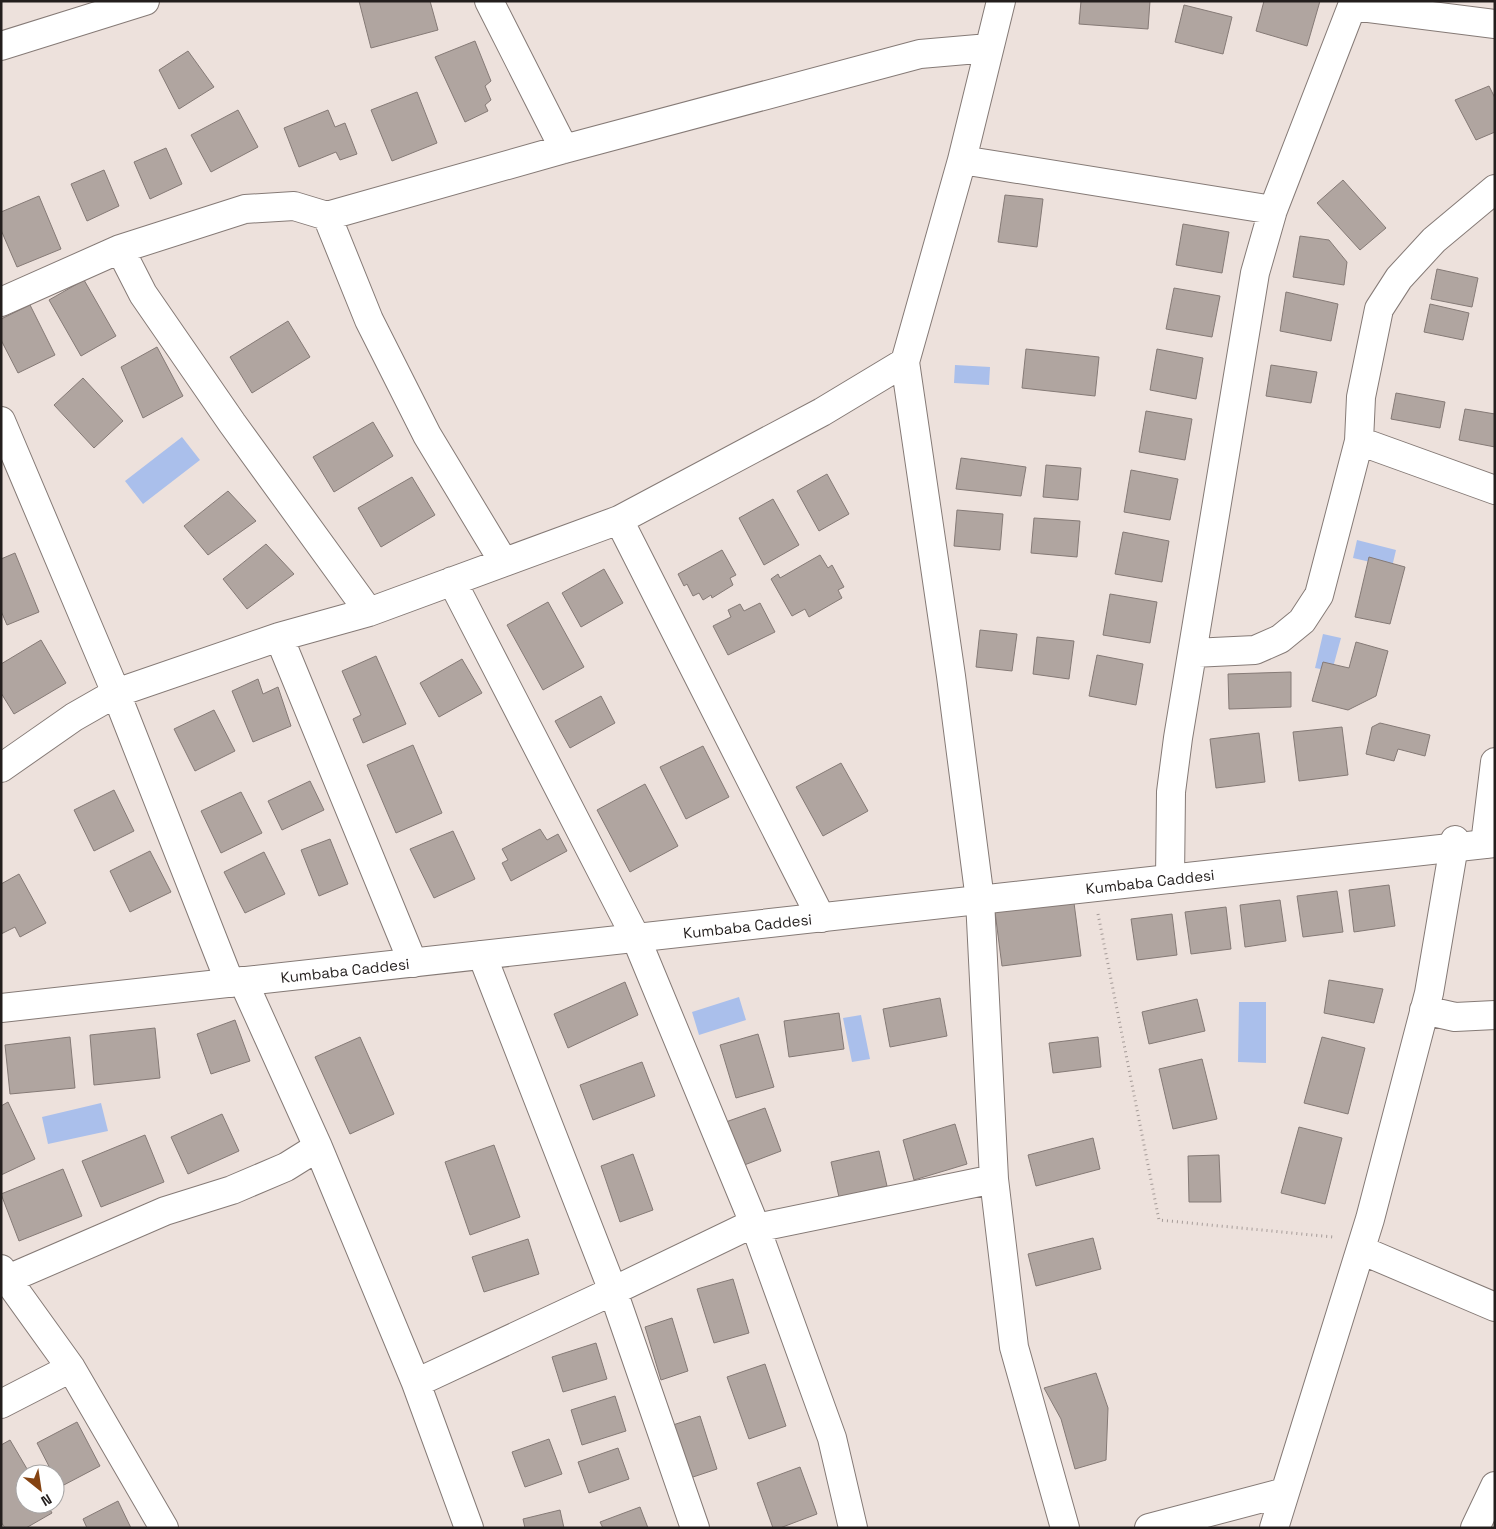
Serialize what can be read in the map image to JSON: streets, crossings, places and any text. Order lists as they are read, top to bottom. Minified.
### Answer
{"streets":{"street":["Kumbaba Caddesi"]},"north":"bottom right"}
